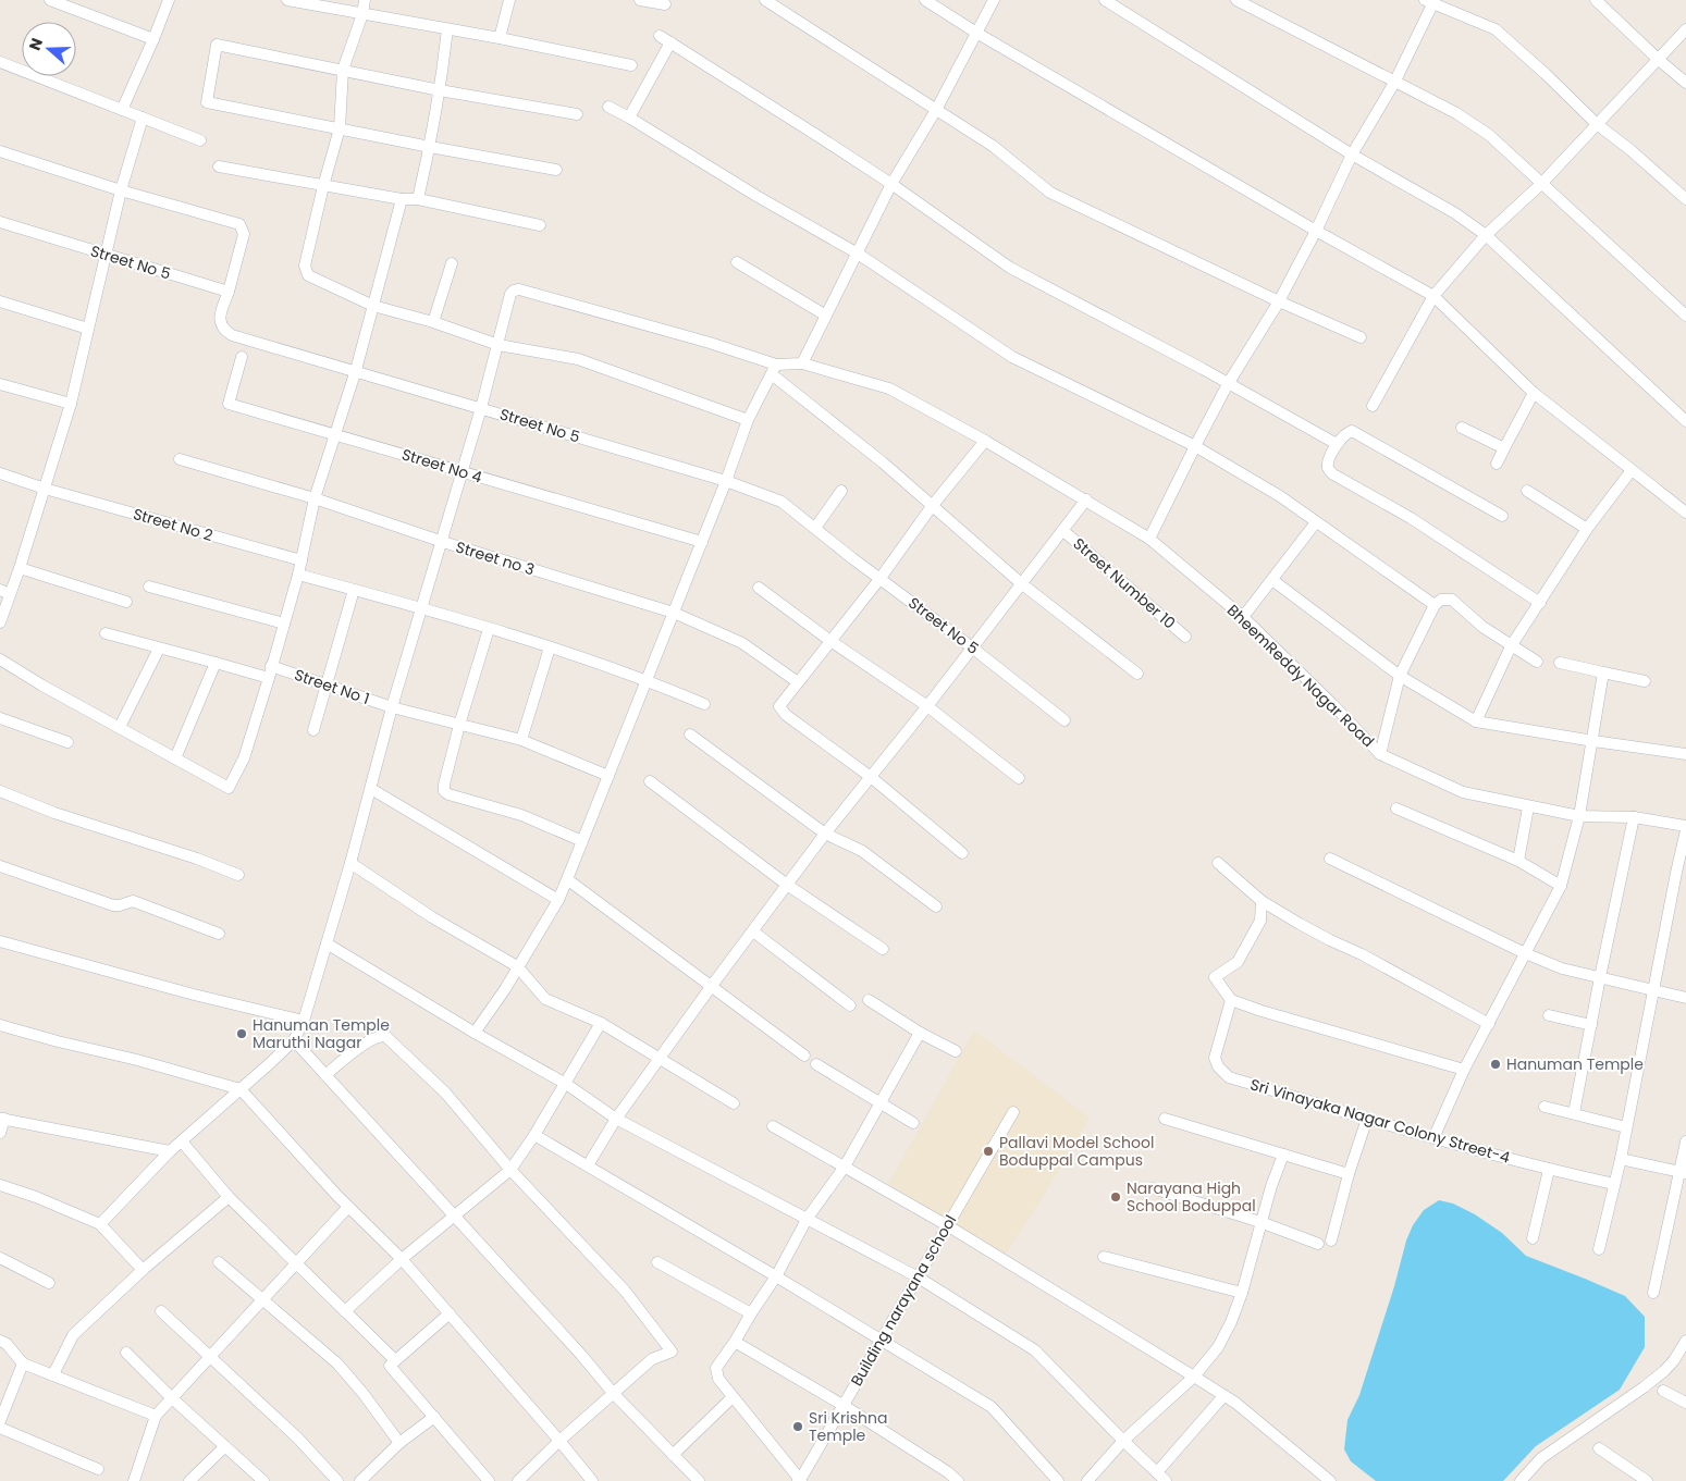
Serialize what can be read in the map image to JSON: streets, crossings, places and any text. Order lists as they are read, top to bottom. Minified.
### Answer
{"streets":{"street":["Street No 5","Street No 4","Street No 2","Street no 3","Street Number 10","BheemReddy Nagar Road","Street No 1","Sri Vinayaka Nagar Colony Street-4","Building narayana school"]},"places":["Hanuman Temple Maruthi Nagar","Hanuman Temple","Pallavi Model School Boduppal Campus","Narayana High School Boduppal","Sri Krishna Temple"],"north":"left"}
